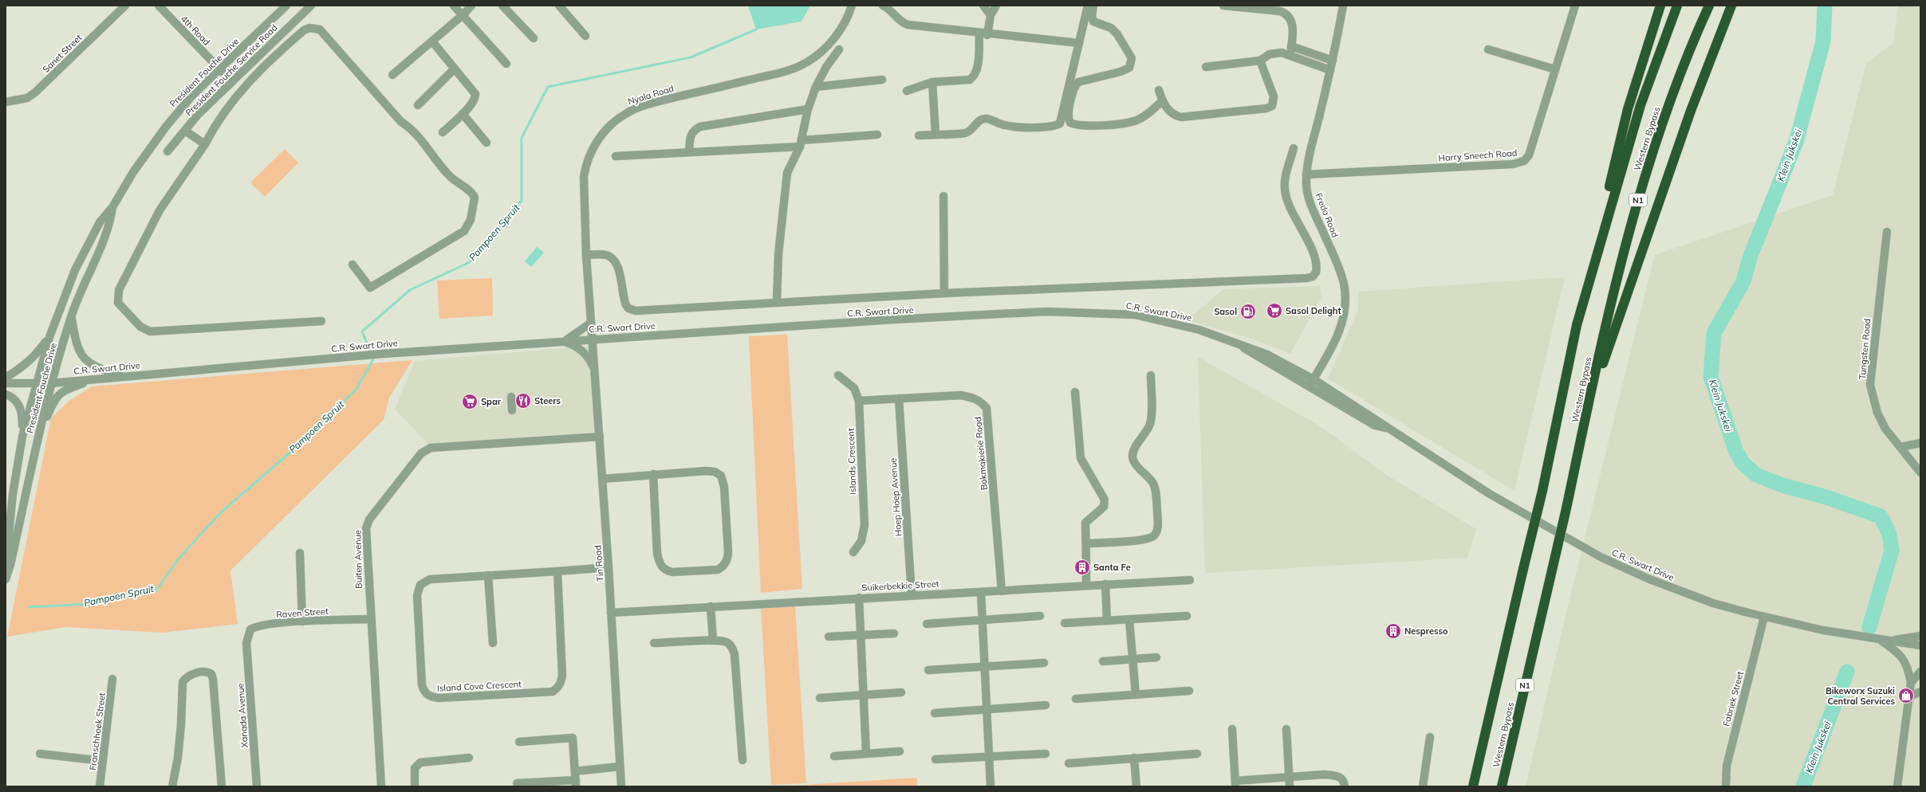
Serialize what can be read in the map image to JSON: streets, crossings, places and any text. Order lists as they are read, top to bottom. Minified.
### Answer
{"streets":{"highway":["Western Bypass","N1"],"street":["4th Road","Sanet Street","President Fouche Service Road","President Fouche Drive","Nyala Road","Harry Sneech Road","Freda Road","C.R. Swart Drive","Tungsten Road","Bokmakierie Road","Islands Crescent","Hoep Hoep Avenue","Buiten Avenue","Tin Road","Suikerbekkie Street","Raven Street","Island Cove Crescent","Fabriek Street","Xanada Avenue","Franschhoek Street"]},"crossings":[["4th Road","President Fouche Service Road"],["4th Road","President Fouche Drive"],["President Fouche Drive","C.R. Swart Drive"],["Nyala Road","C.R. Swart Drive"],["Nyala Road","Tin Road"],["Harry Sneech Road","Freda Road"],["Freda Road","C.R. Swart Drive"],["C.R. Swart Drive","Tin Road"],["C.R. Swart Drive","Fabriek Street"],["Bokmakierie Road","Islands Crescent"],["Bokmakierie Road","Hoep Hoep Avenue"],["Bokmakierie Road","Suikerbekkie Street"],["Hoep Hoep Avenue","Suikerbekkie Street"],["Buiten Avenue","Tin Road"],["Buiten Avenue","Raven Street"],["Tin Road","Suikerbekkie Street"],["Tin Road","Island Cove Crescent"],["Raven Street","Xanada Avenue"]],"water":["Klein Jukskei","Pampoen Spruit"],"places":{"supermarket":["Sasol Delight","Spar"],"fuel station":["Sasol"],"restaurant":["Steers"],"building":["Santa Fe","Nespresso"],"shop":["Bikeworx Suzuki Central Services"]}}
